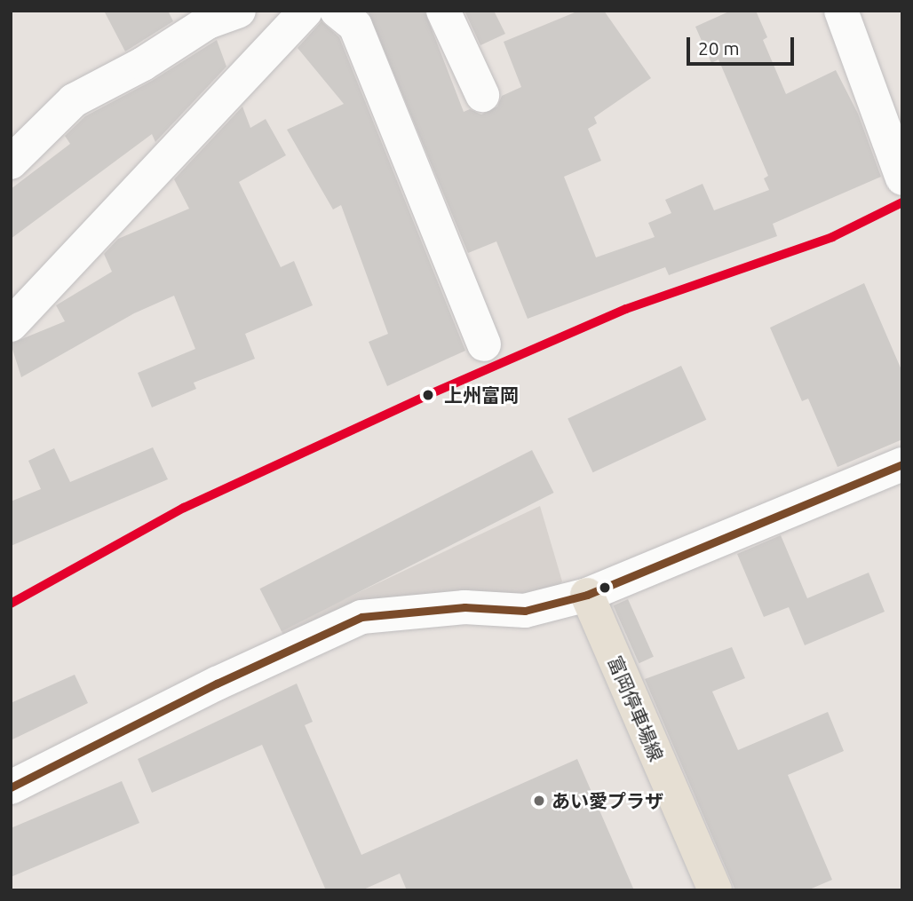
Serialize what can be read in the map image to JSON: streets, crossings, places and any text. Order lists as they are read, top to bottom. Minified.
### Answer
{"streets":{"main road":["富岡停車場線"]},"places":["上州富岡","あい愛プラザ"],"scale_bar":"20 m"}
